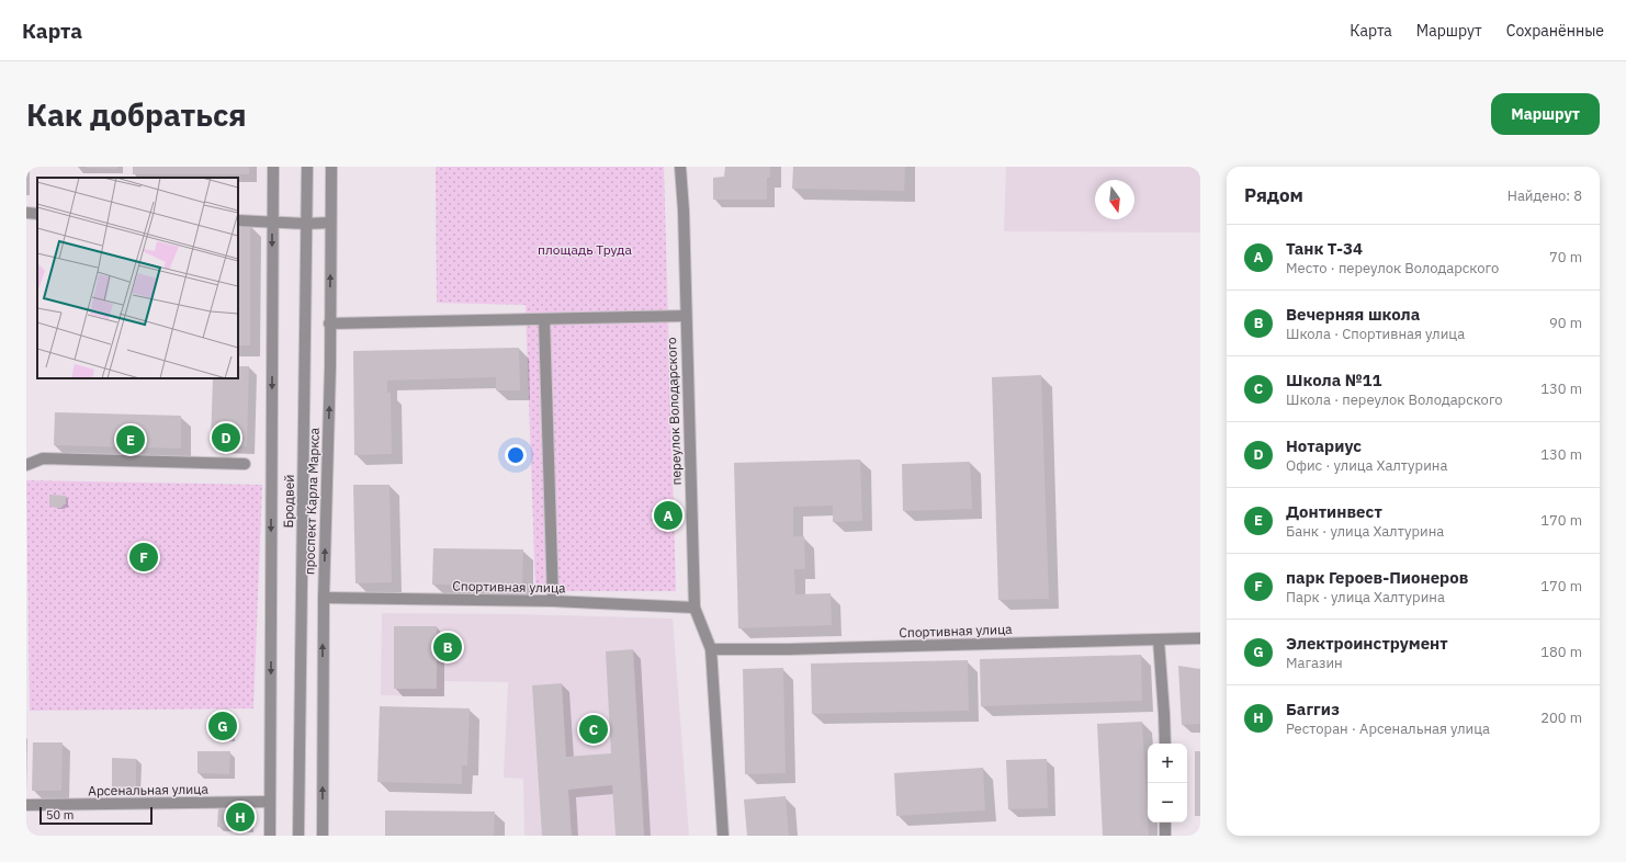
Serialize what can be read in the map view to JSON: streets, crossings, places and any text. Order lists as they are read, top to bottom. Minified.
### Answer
{"streets":{"street":["переулок Володарского","Бродвей","проспект Карла Маркса","Спортивная улица","Арсенальная улица"]},"crossings":[["переулок Володарского","Спортивная улица"],["проспект Карла Маркса","Спортивная улица"]],"parks":["площадь Труда"],"scale_bar":"50 m","north":"bottom","page":{"header":"Карта","nav":["Карта","Маршрут","Сохранённые"],"buttons":"Маршрут","title":"Как добраться","heading":["Рядом","Найдено: 8"],"list":[{"mark":"A","name":"Танк Т-34","note":"Место · переулок Володарского","value":"70 m"},{"mark":"B","name":"Вечерняя школа","note":"Школа · Спортивная улица","value":"90 m"},{"mark":"C","name":"Школа №11","note":"Школа · переулок Володарского","value":"130 m"},{"mark":"D","name":"Нотариус","note":"Офис · улица Халтурина","value":"130 m"},{"mark":"E","name":"Донтинвест","note":"Банк · улица Халтурина","value":"170 m"},{"mark":"F","name":"парк Героев-Пионеров","note":"Парк · улица Халтурина","value":"170 m"},{"mark":"G","name":"Электроинструмент","note":"Магазин","value":"180 m"},{"mark":"H","name":"Баггиз","note":"Ресторан · Арсенальная улица","value":"200 m"}],"pins":["D","E","A","F","B","G","C","H"],"map_buttons":["+","−"],"scale":"50 m"}}
